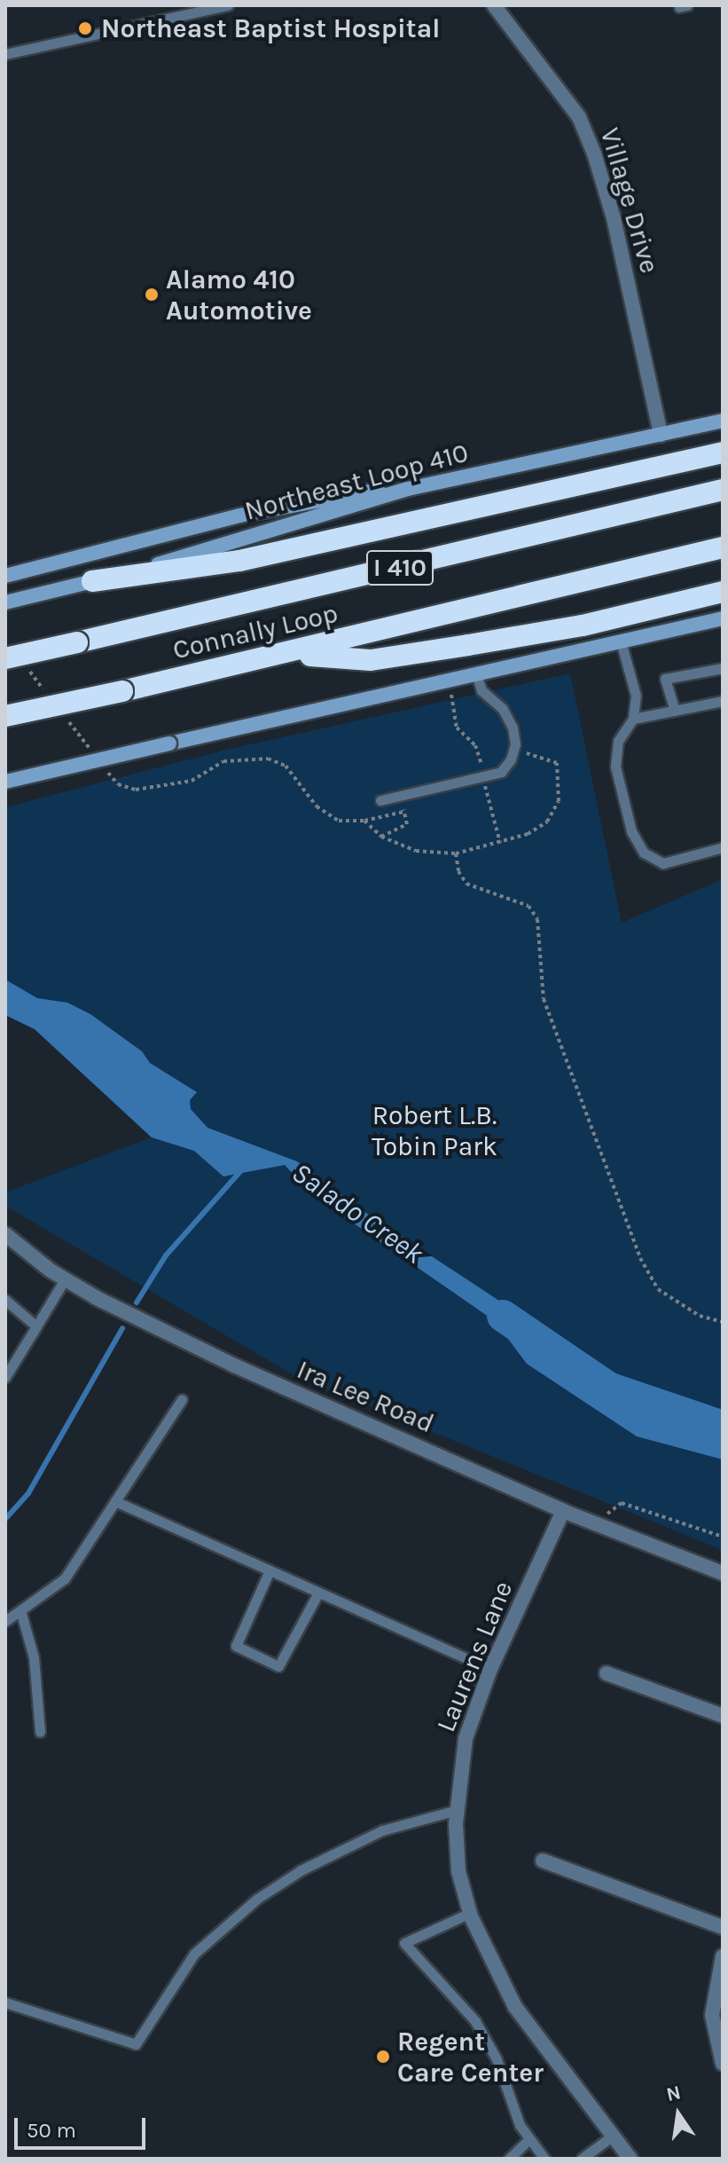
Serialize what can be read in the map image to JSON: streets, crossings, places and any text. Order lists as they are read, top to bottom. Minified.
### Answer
{"streets":{"highway":["I 410","Connally Loop"],"main road":["Northeast Loop 410"],"street":["Village Drive","Ira Lee Road","Laurens Lane"]},"crossings":[["Village Drive","Northeast Loop 410"],["Ira Lee Road","Laurens Lane"]],"water":["Salado Creek"],"parks":["Robert L.B. Tobin Park"],"places":["Northeast Baptist Hospital","Alamo 410 Automotive","Regent Care Center"],"scale_bar":"50 m","north":"top"}
